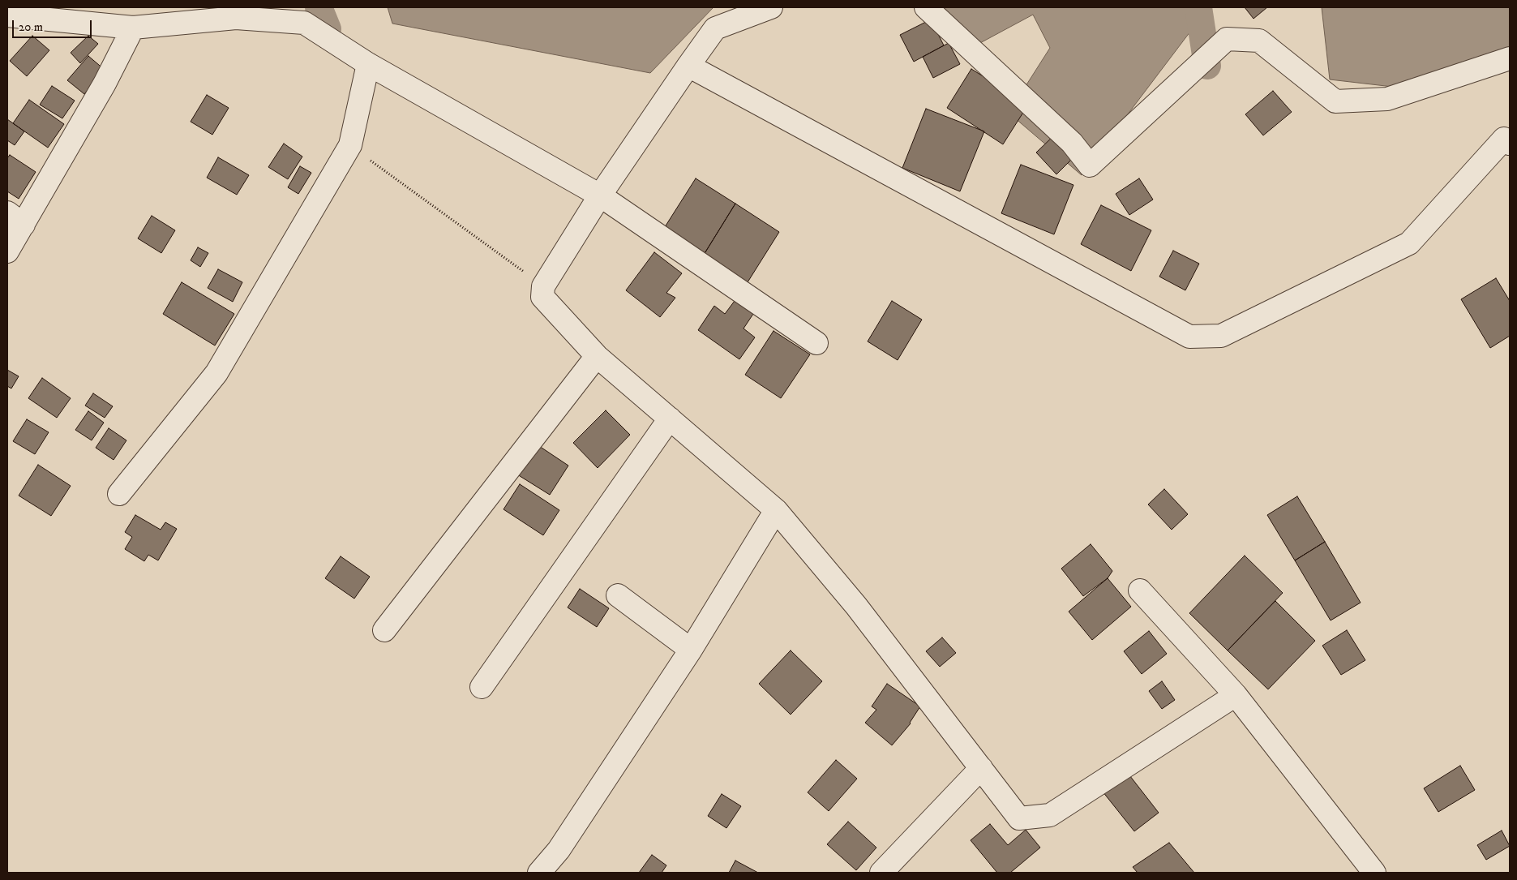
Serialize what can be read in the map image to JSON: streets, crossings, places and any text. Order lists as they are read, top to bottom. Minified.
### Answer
{"scale_bar":"20 m"}
